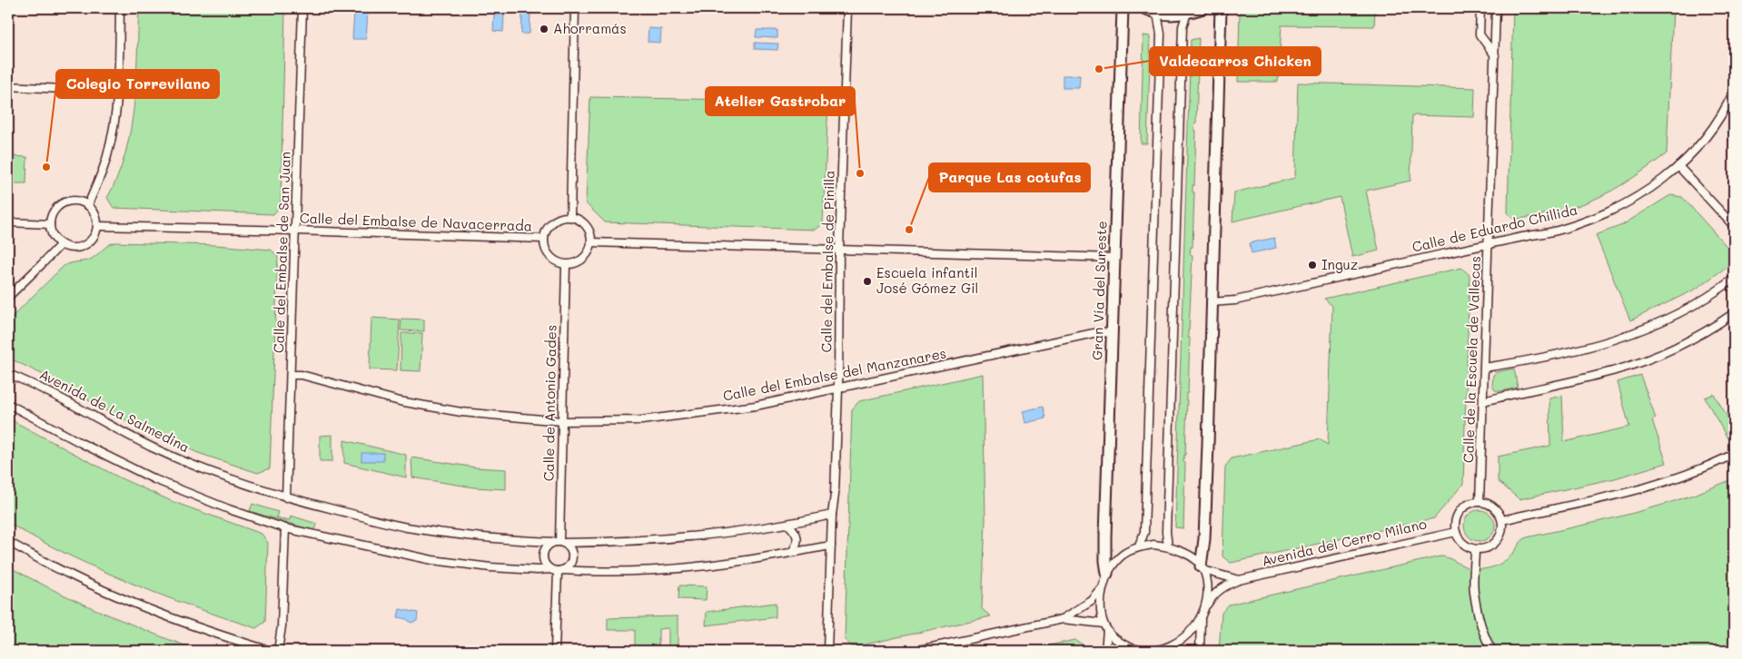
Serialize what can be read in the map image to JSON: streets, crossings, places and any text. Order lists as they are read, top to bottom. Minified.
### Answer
{"streets":{"street":["Calle del Embalse de Navacerrada","Calle de Eduardo Chillida","Calle del Embalse de San Juan","Calle del Embalse de Pinilla","Gran Vía del Sureste","Calle de la Escuela de Vallecas","Calle del Embalse del Manzanares","Calle de Antonio Gades","Avenida de La Salmedina","Avenida del Cerro Milano"]},"crossings":[["Calle del Embalse de Navacerrada","Calle del Embalse de San Juan"],["Calle del Embalse de Navacerrada","Calle de Antonio Gades"],["Calle de Eduardo Chillida","Calle de la Escuela de Vallecas"],["Calle del Embalse de San Juan","Calle del Embalse del Manzanares"],["Calle del Embalse de San Juan","Avenida de La Salmedina"],["Calle del Embalse de Pinilla","Calle del Embalse del Manzanares"],["Calle del Embalse de Pinilla","Avenida de La Salmedina"],["Gran Vía del Sureste","Calle del Embalse del Manzanares"],["Gran Vía del Sureste","Avenida del Cerro Milano"],["Calle de la Escuela de Vallecas","Avenida del Cerro Milano"],["Calle del Embalse del Manzanares","Calle de Antonio Gades"],["Calle de Antonio Gades","Avenida de La Salmedina"]],"places":["Ahorramás","Valdecarros Chicken","Colegio Torrevilano","Atelier Gastrobar","Parque Las cotufas","Inguz","Escuela infantil José Gómez Gil"]}
